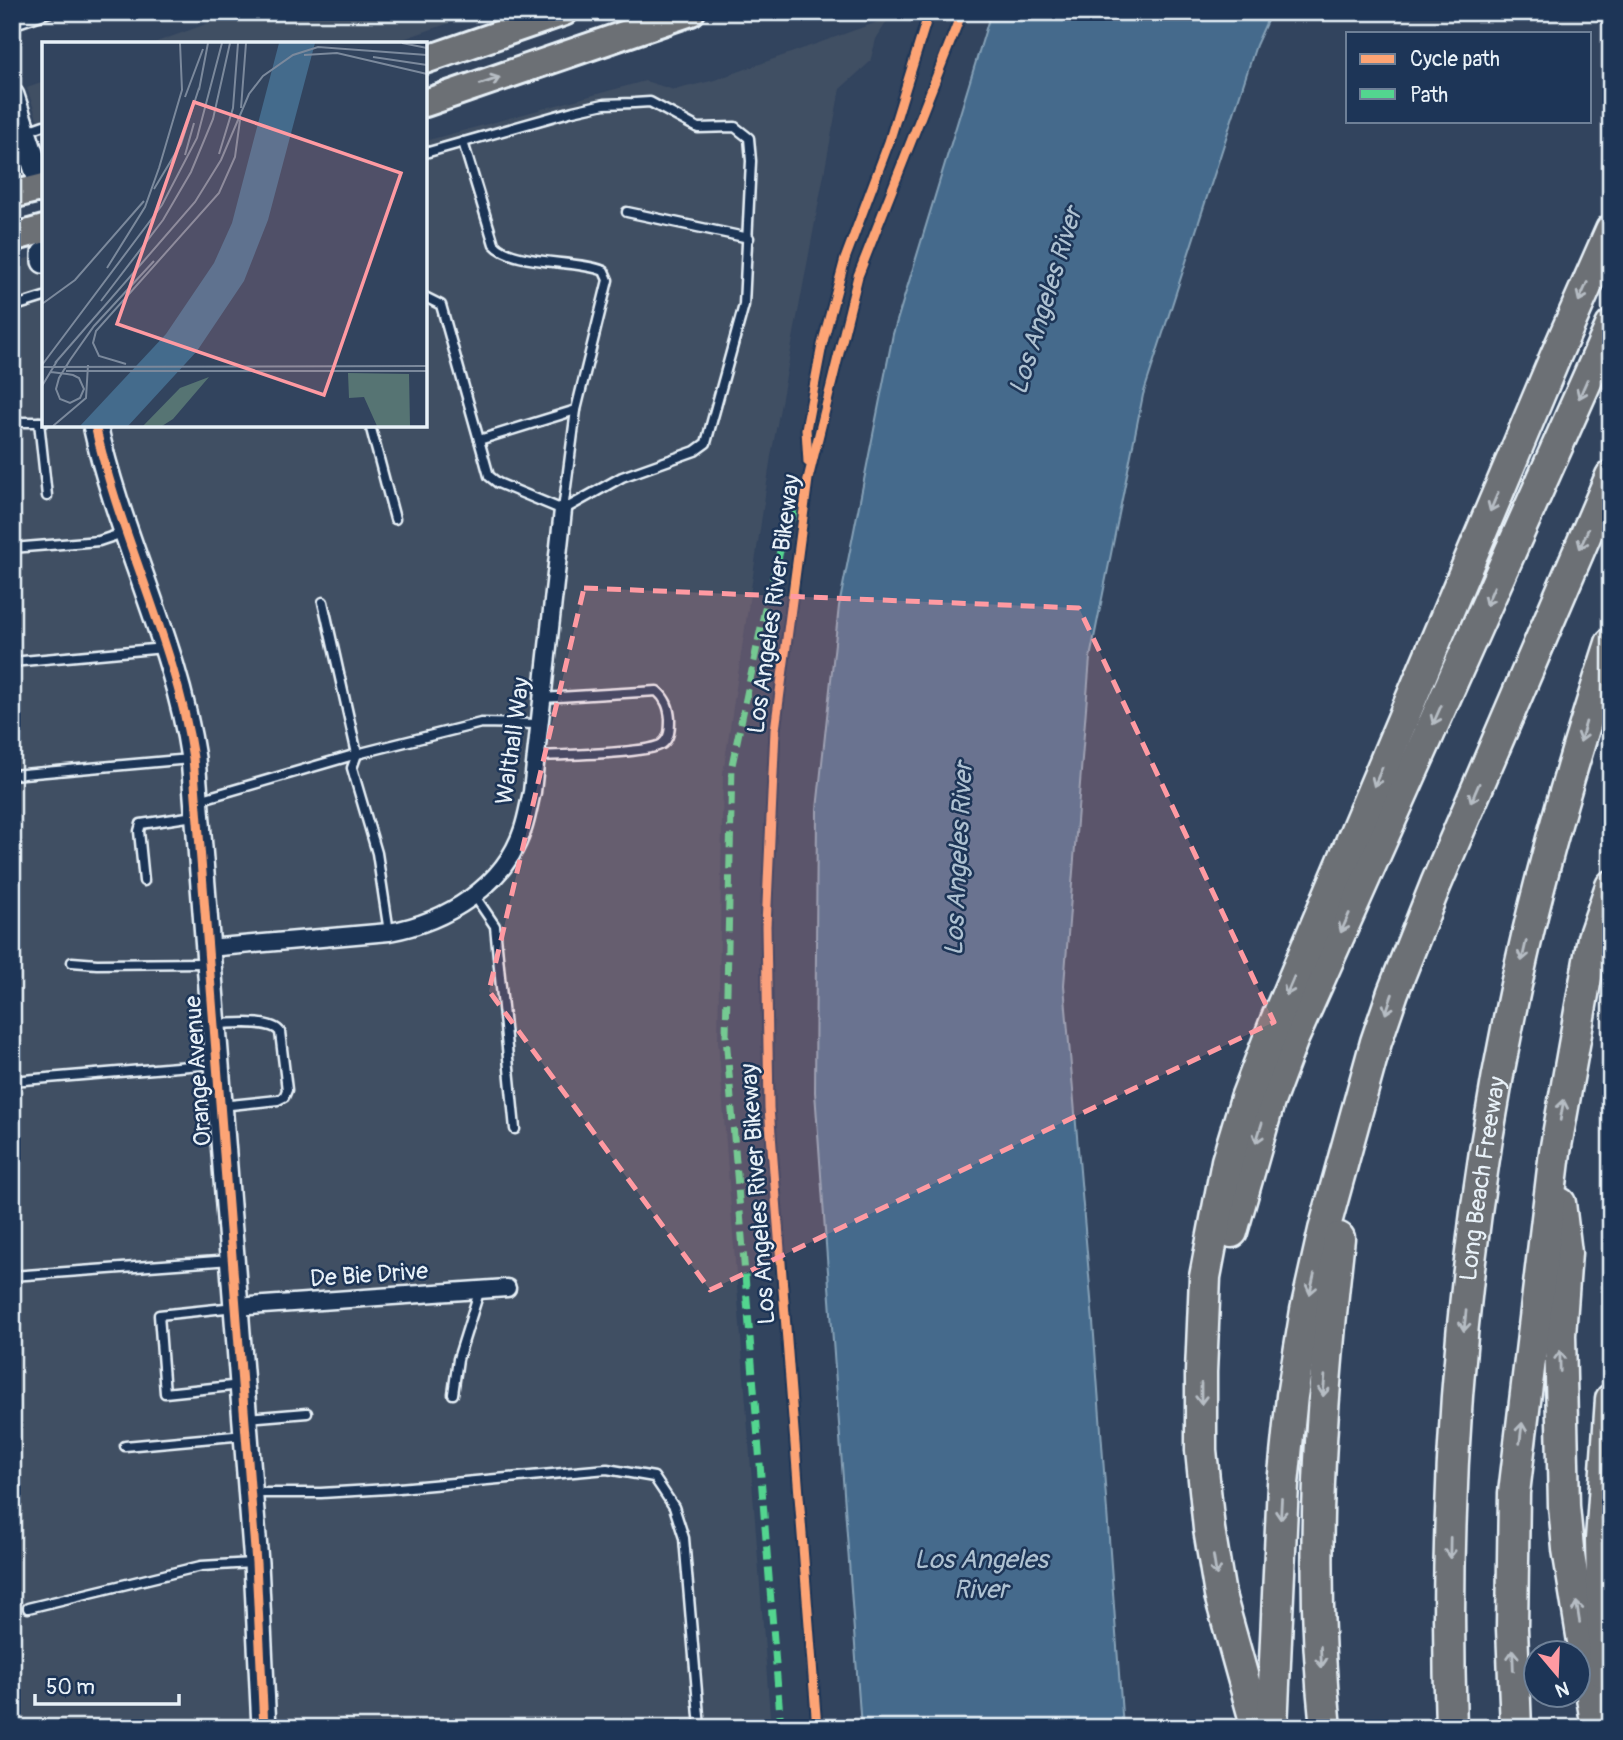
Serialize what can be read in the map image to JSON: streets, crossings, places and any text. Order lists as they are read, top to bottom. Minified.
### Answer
{"streets":{"highway":["Long Beach Freeway"],"street":["Walthall Way","Orange Avenue","De Bie Drive"],"cycle path":["Los Angeles River Bikeway"]},"crossings":[["Walthall Way","Orange Avenue"],["Orange Avenue","De Bie Drive"]],"water":["Los Angeles River"],"legend":["Cycle path","Path"],"scale_bar":"50 m","north":"bottom"}
